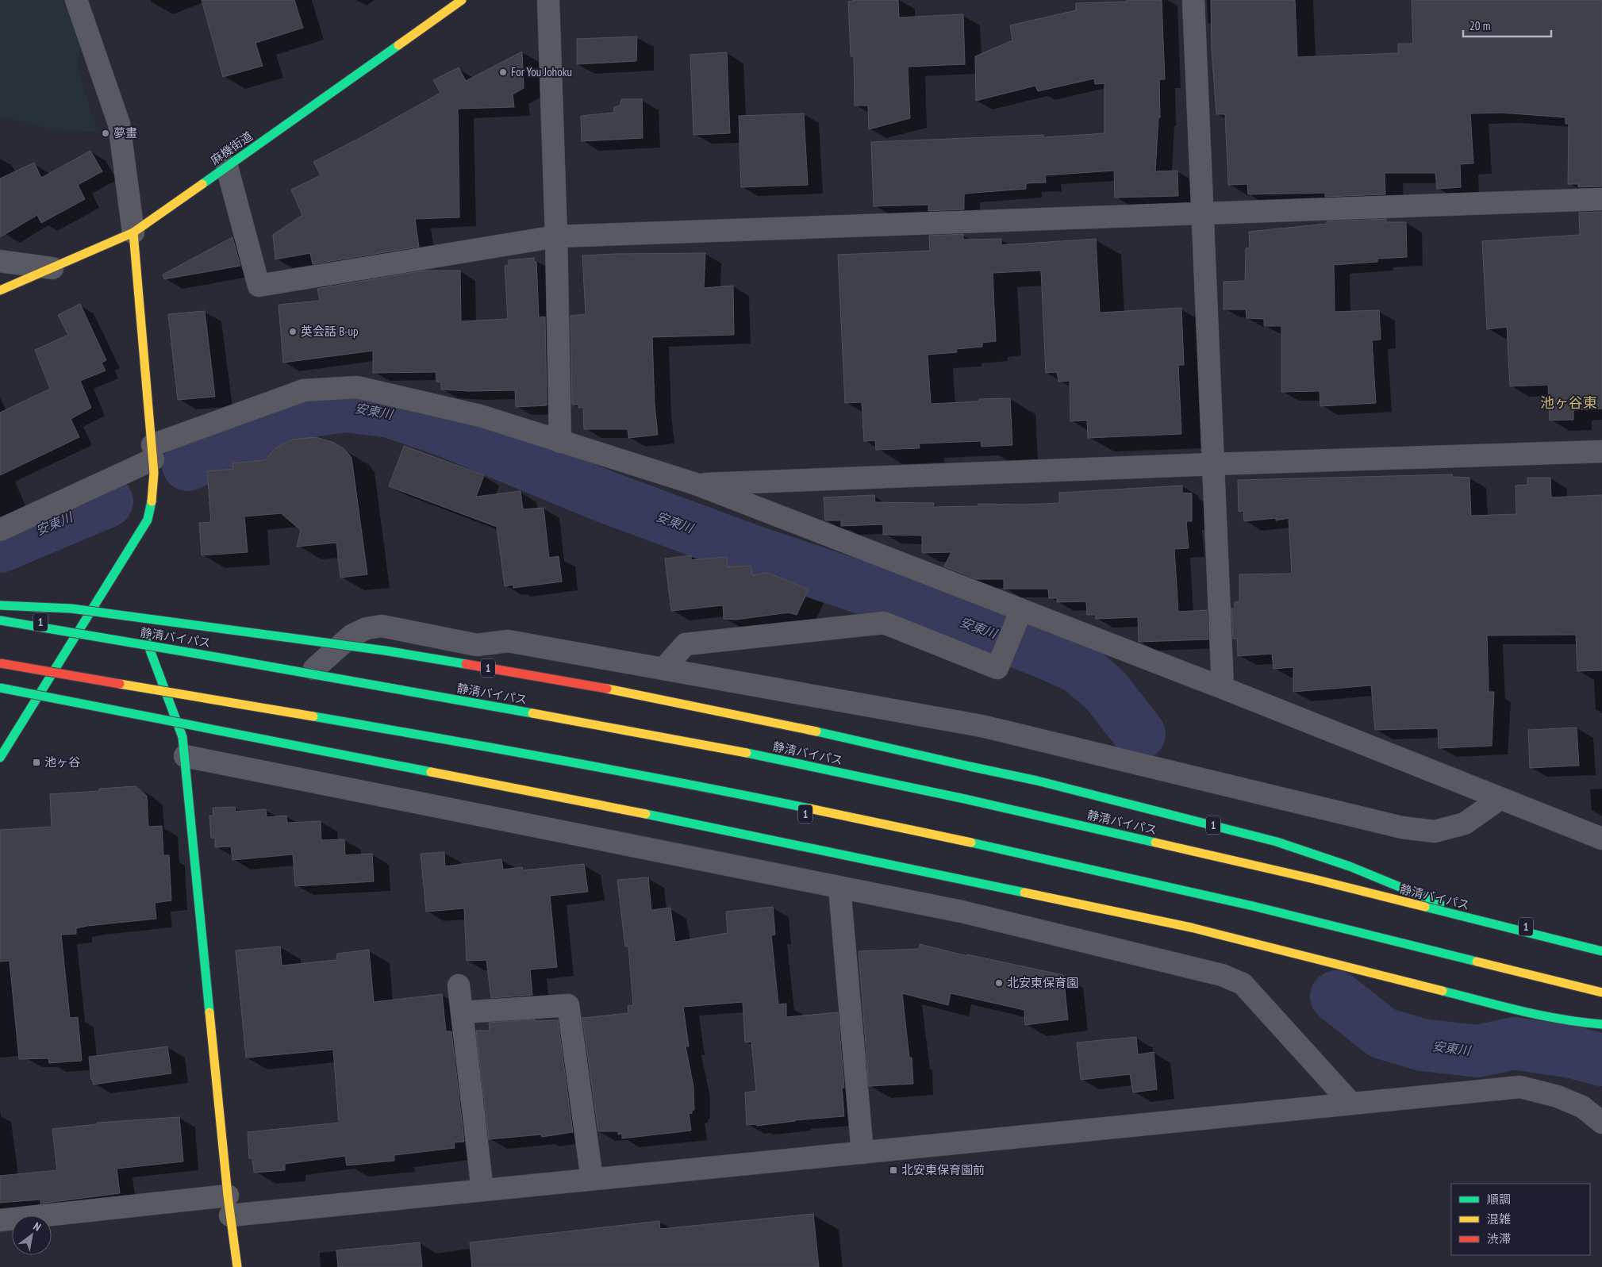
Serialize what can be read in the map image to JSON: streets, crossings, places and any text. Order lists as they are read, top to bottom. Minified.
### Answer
{"streets":{"main road":["麻機街道","1","静清バイパス"]},"crossings":[["1","静清バイパス"]],"districts":["池ヶ谷東"],"water":["安東川"],"places":{"other":["For You Johoku","夢畫","英会話 B-up","北安東保育園"],"transit":["池ヶ谷","北安東保育園前"]},"legend":["順調","混雑","渋滞"],"scale_bar":"20 m","north":"top right"}
